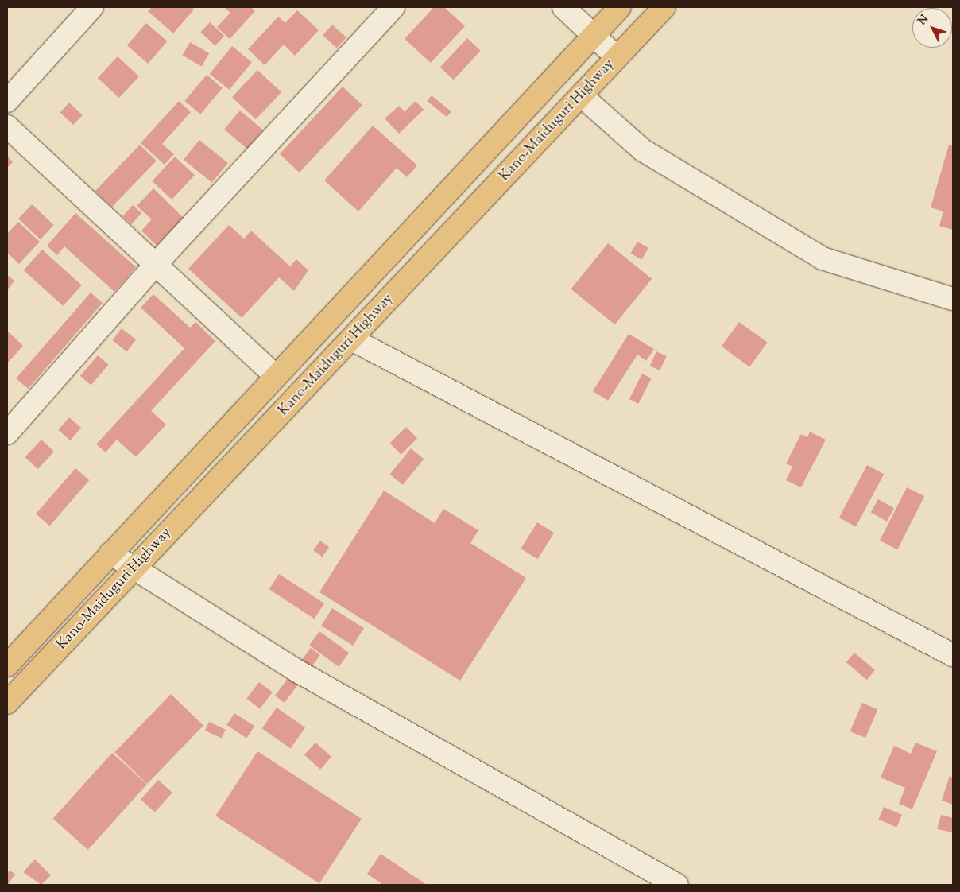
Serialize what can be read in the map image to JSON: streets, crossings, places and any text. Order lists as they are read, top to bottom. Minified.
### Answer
{"streets":{"highway":["Kano-Maiduguri Highway"]},"north":"top left"}
